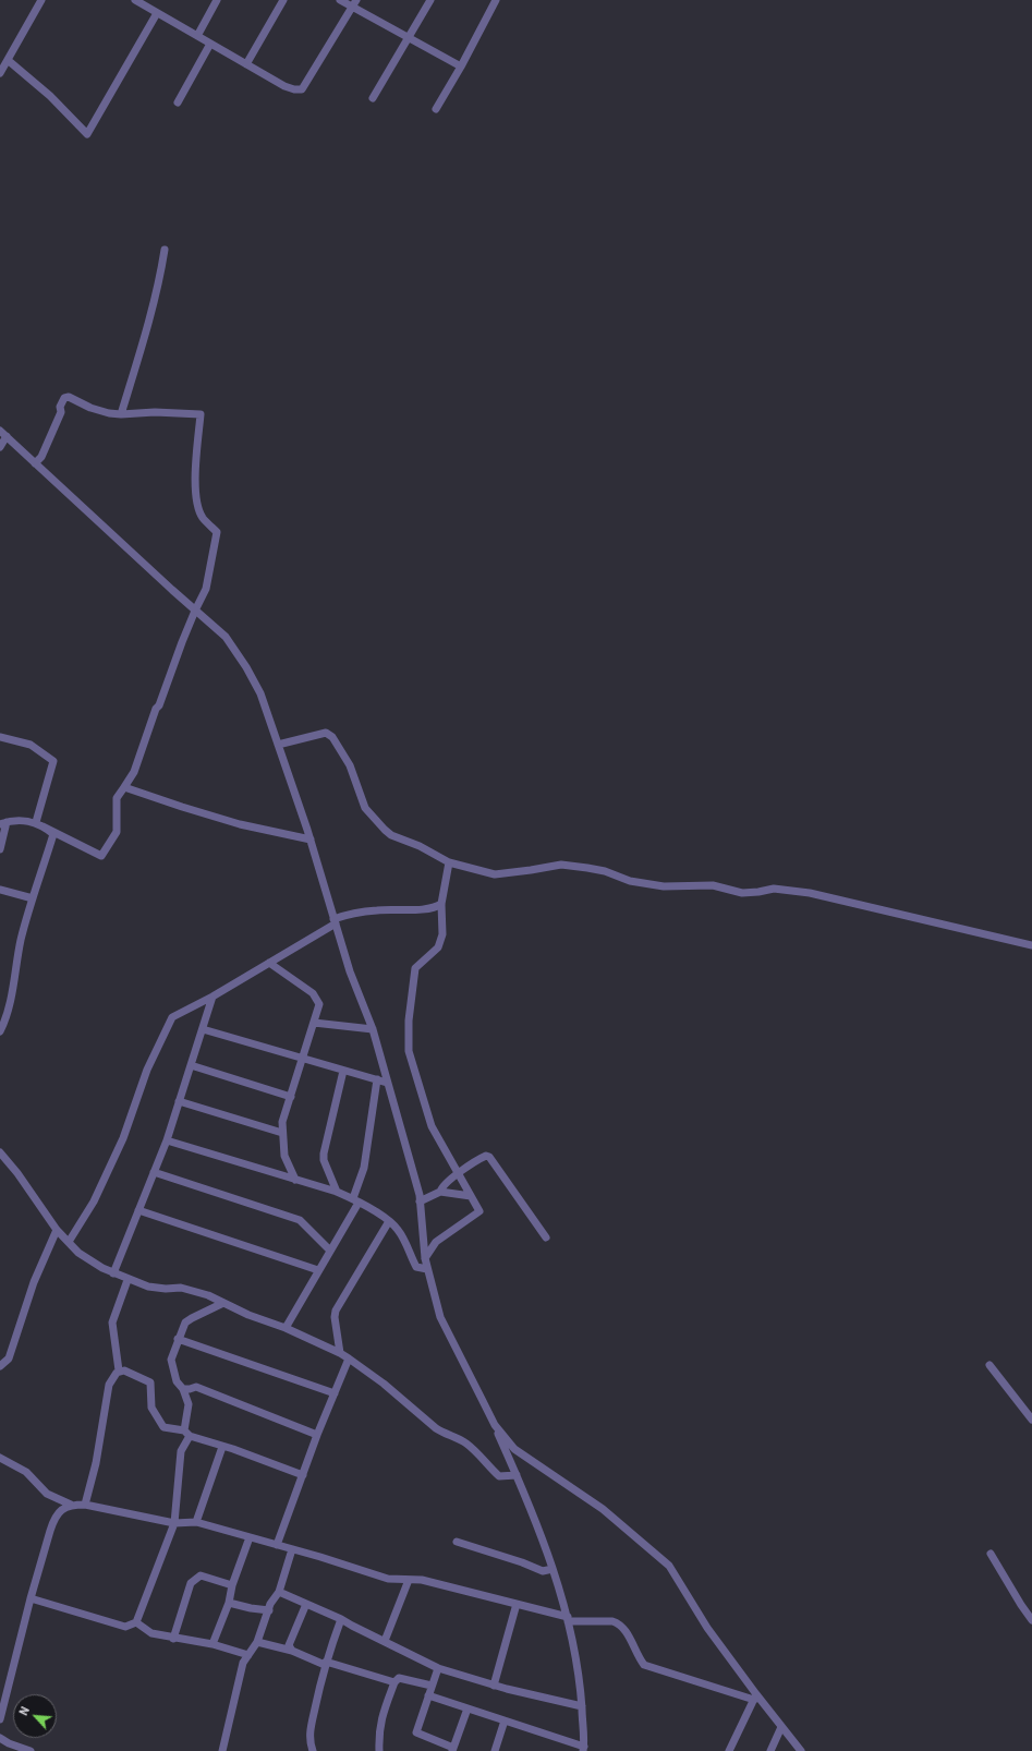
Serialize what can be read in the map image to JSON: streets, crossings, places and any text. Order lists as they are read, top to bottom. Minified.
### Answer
{"north":"top left"}
